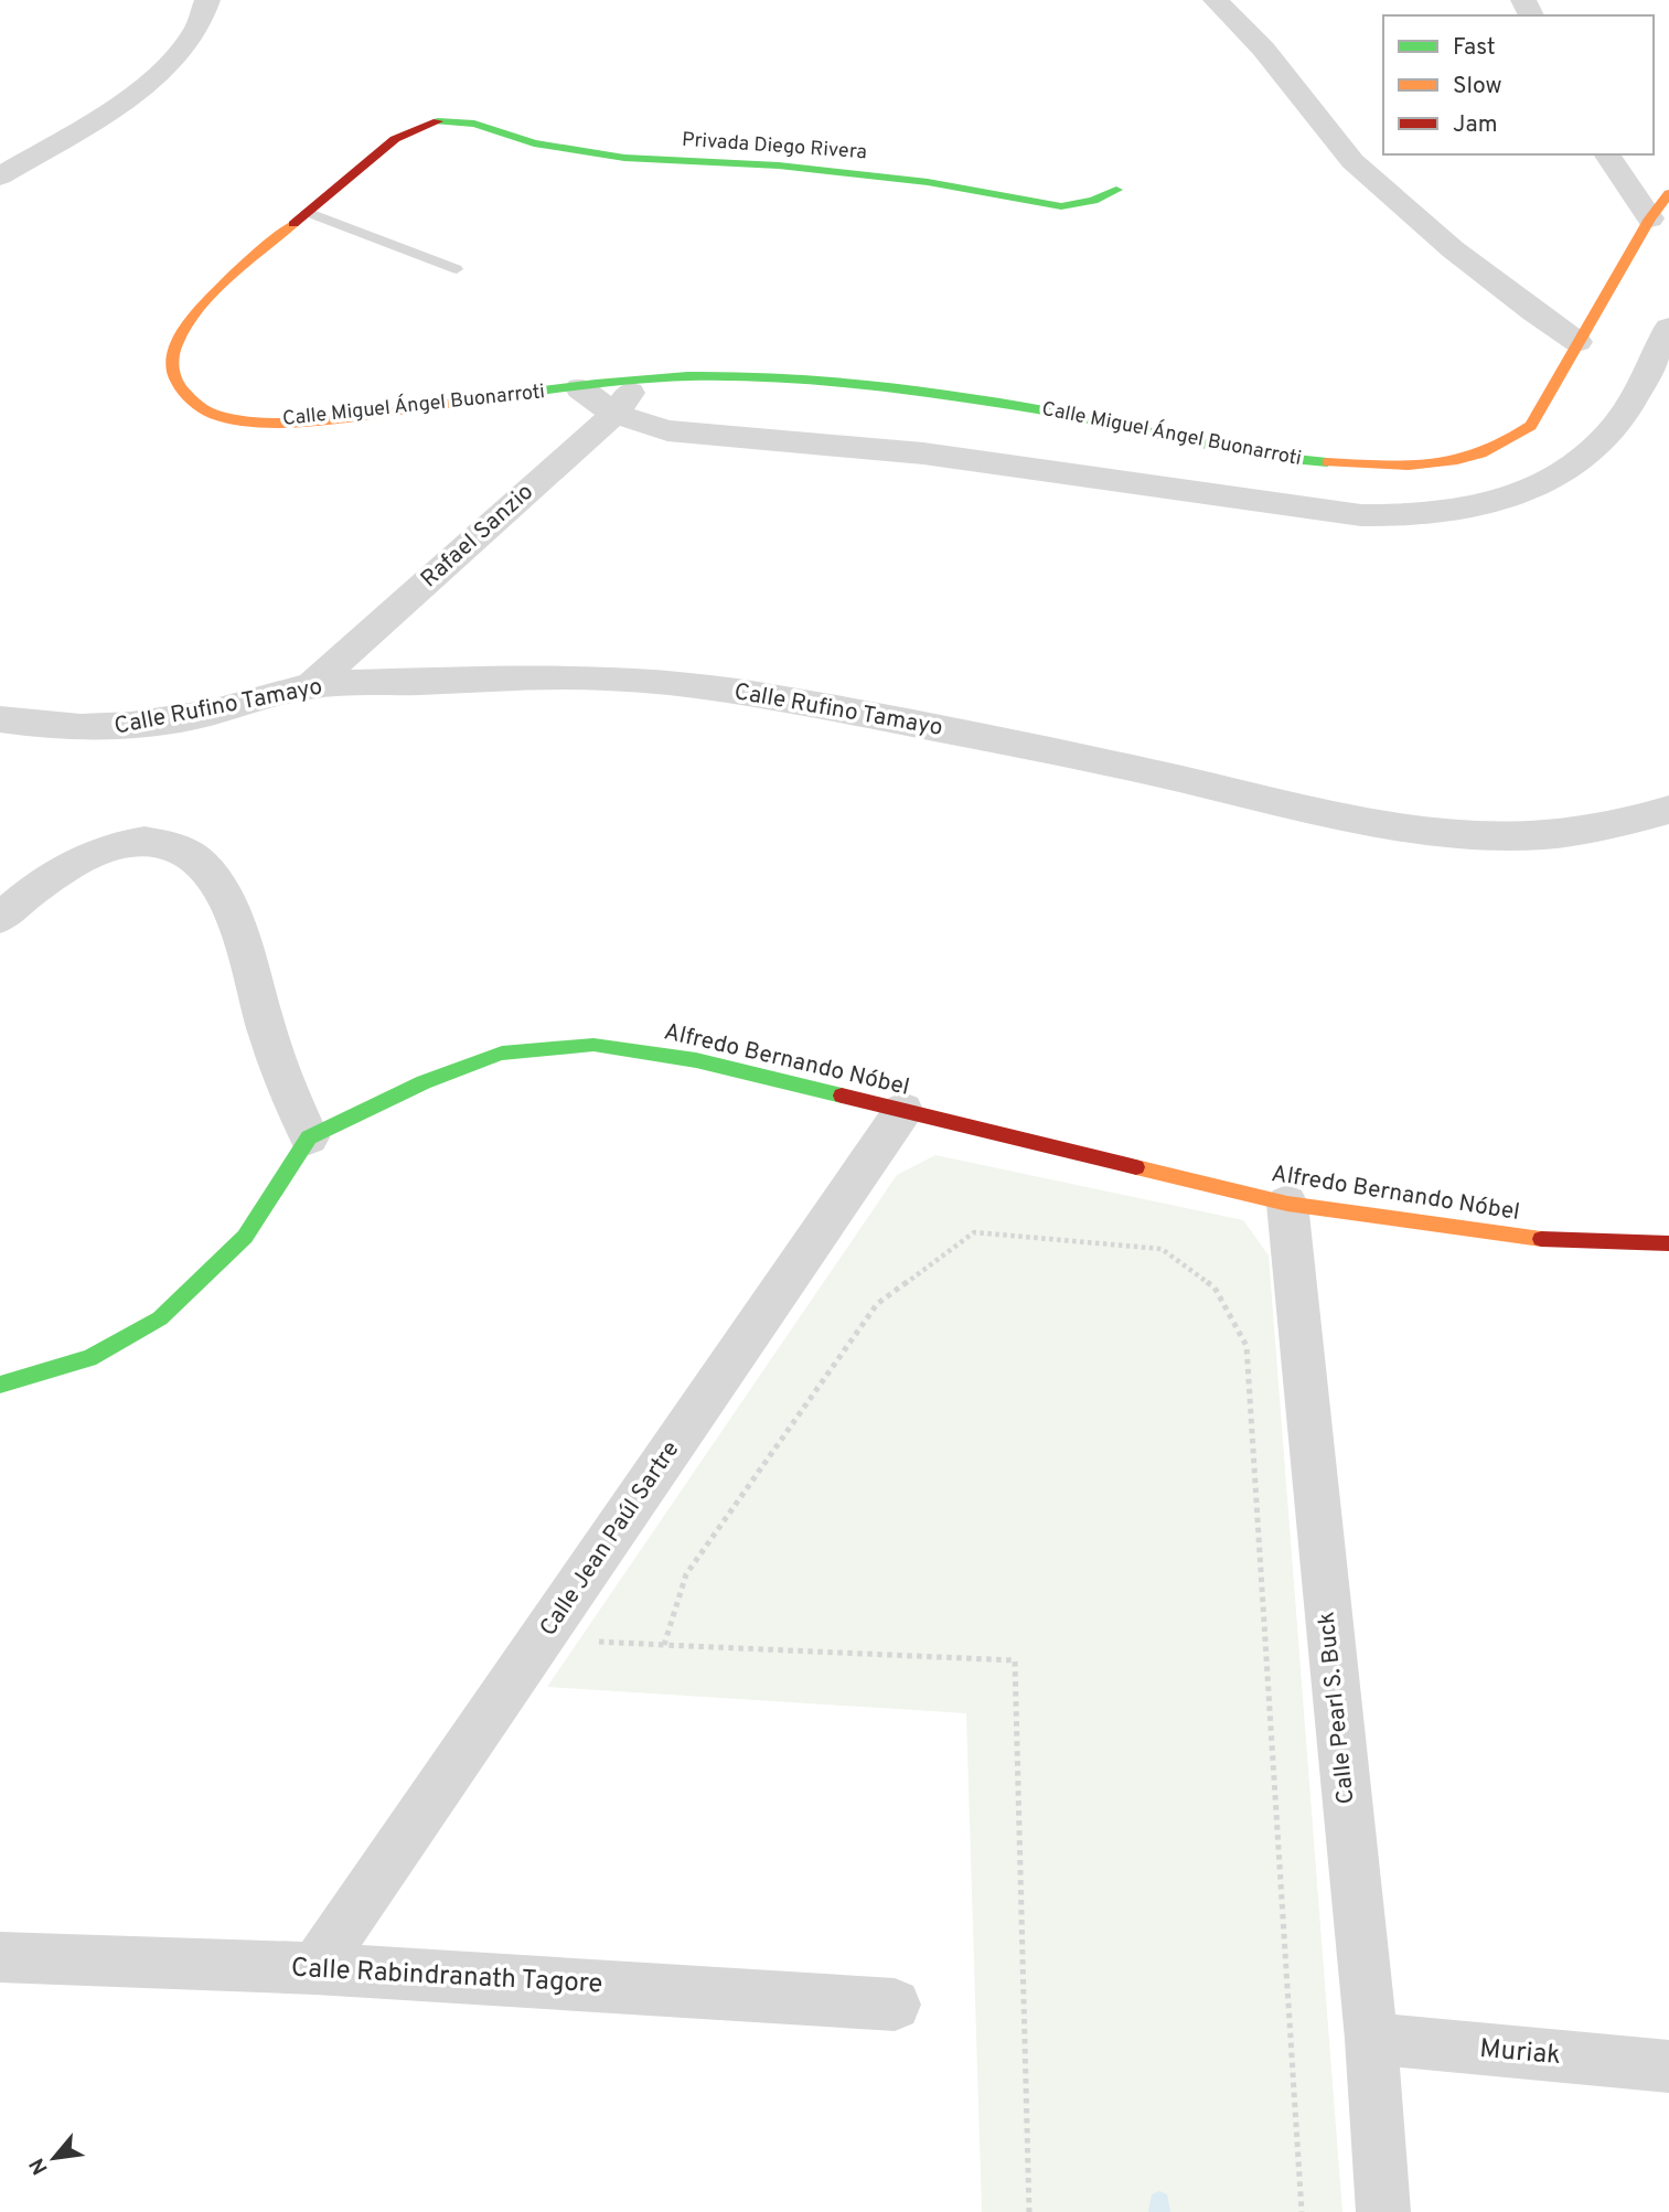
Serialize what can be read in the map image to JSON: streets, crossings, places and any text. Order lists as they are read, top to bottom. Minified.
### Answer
{"streets":{"street":["Privada Diego Rivera","Calle Miguel Ángel Buonarroti","Rafael Sanzio","Calle Rufino Tamayo","Alfredo Bernando Nóbel","Calle Jean Paúl Sartre","Calle Pearl S. Buck","Calle Rabindranath Tagore","Muriak"]},"crossings":[["Privada Diego Rivera","Calle Miguel Ángel Buonarroti"],["Calle Miguel Ángel Buonarroti","Rafael Sanzio"],["Rafael Sanzio","Calle Rufino Tamayo"],["Alfredo Bernando Nóbel","Calle Jean Paúl Sartre"],["Alfredo Bernando Nóbel","Calle Pearl S. Buck"],["Calle Jean Paúl Sartre","Calle Rabindranath Tagore"],["Calle Pearl S. Buck","Muriak"]],"legend":["Fast","Slow","Jam"],"north":"bottom left"}
